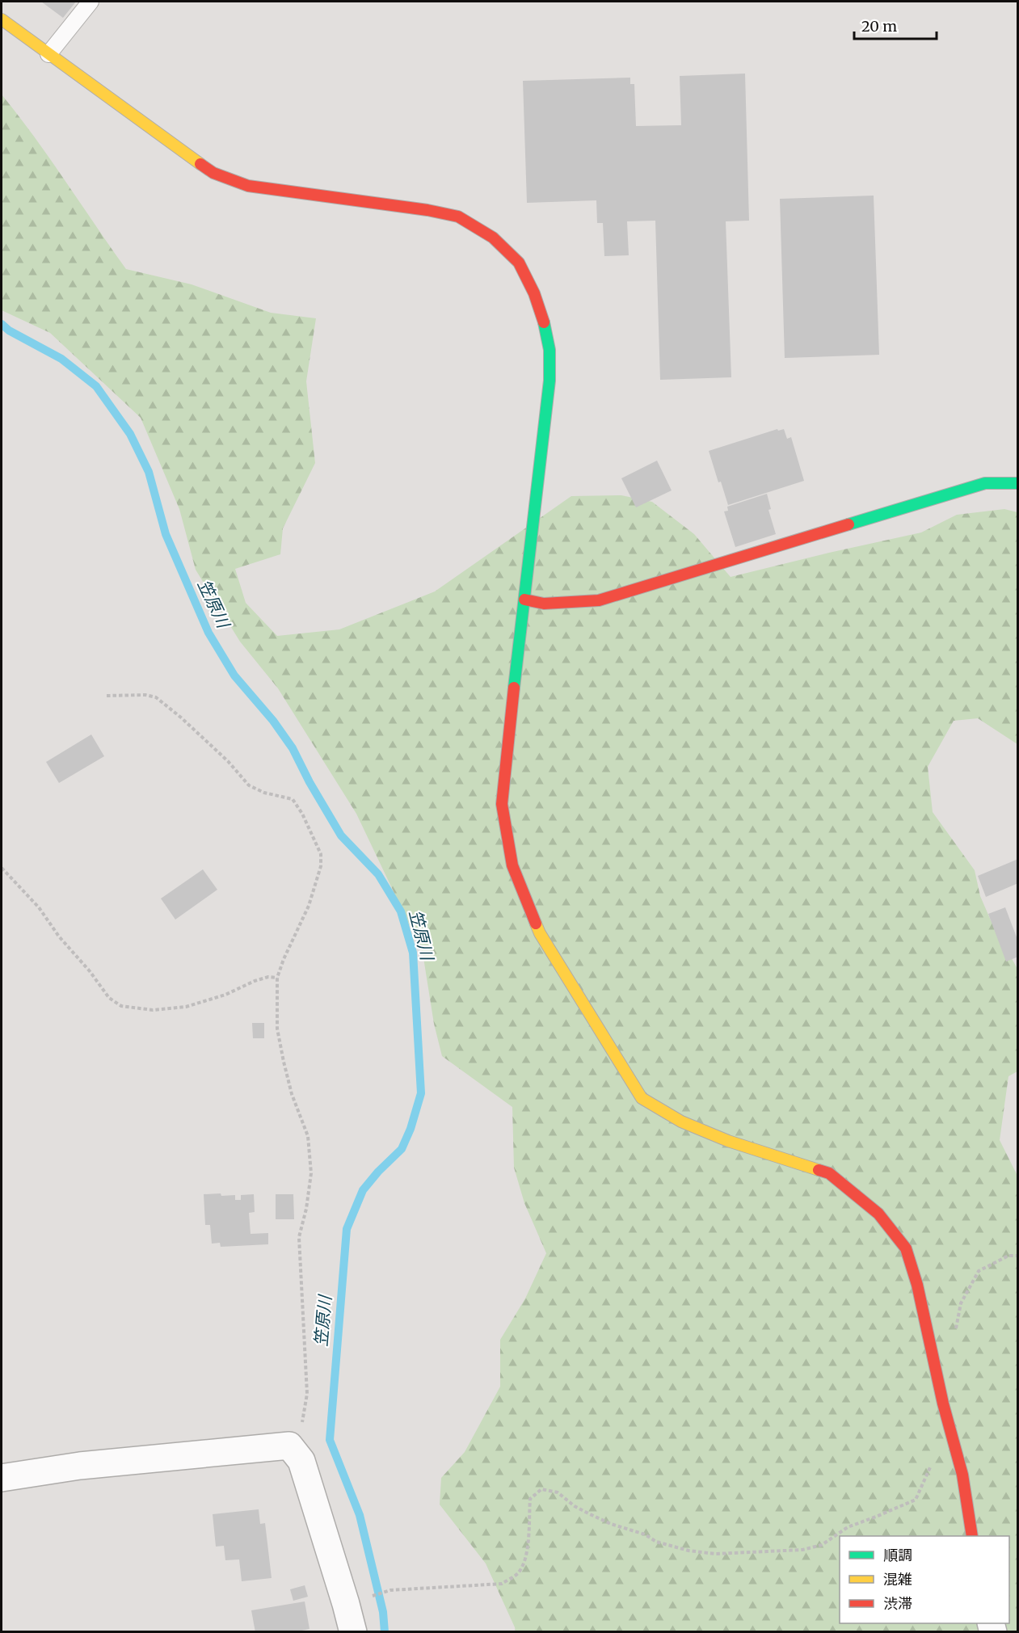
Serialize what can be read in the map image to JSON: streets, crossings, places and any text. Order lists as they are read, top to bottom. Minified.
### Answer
{"water":["笠原川"],"legend":["順調","混雑","渋滞"],"scale_bar":"20 m"}
